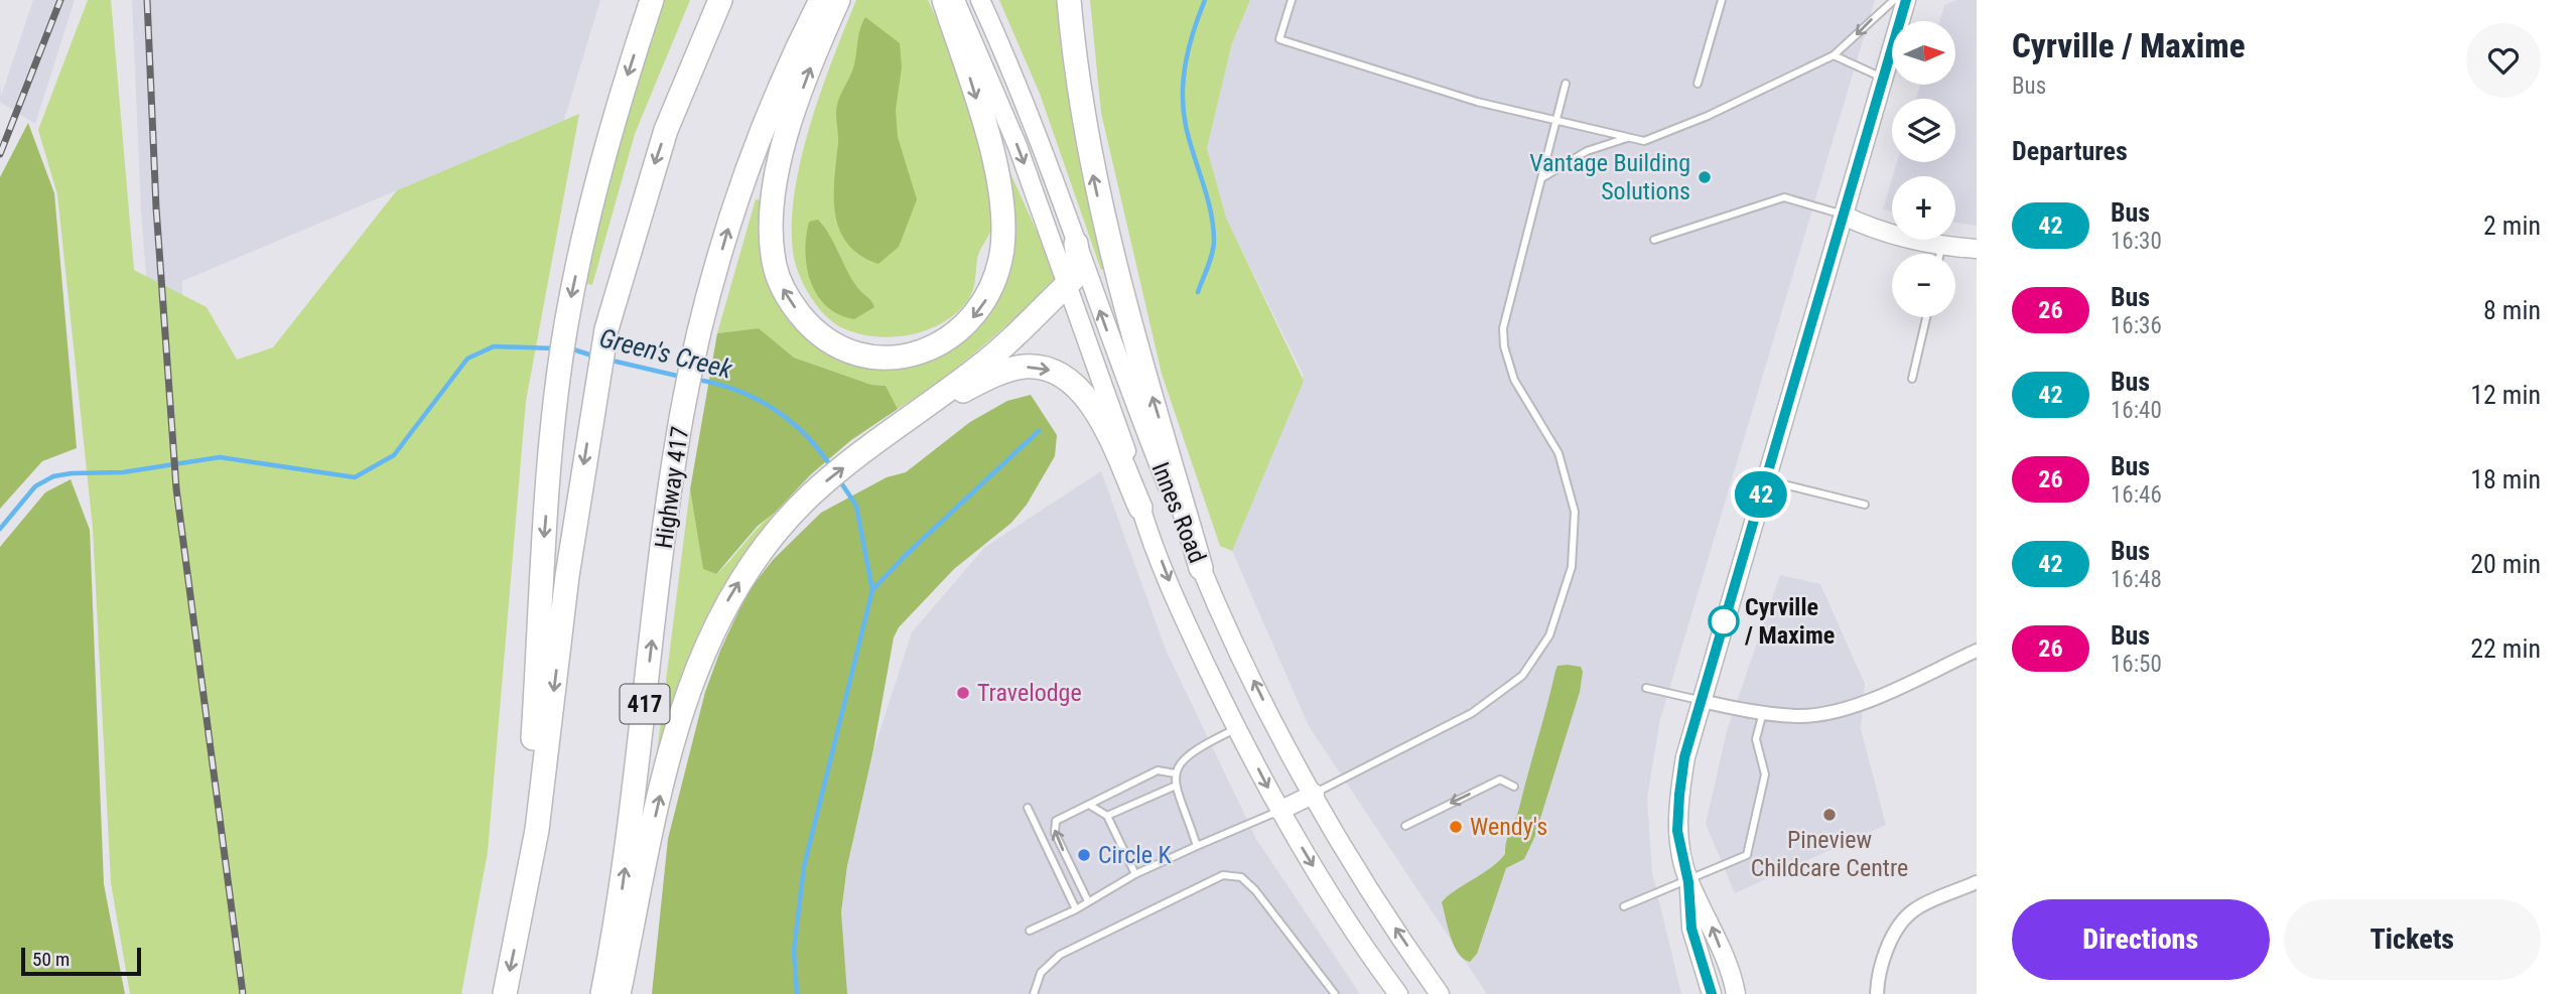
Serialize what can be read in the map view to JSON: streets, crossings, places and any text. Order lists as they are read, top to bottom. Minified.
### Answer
{"streets":{"highway":["Highway 417","417"],"main road":["Innes Road"]},"water":["Green's Creek"],"places":["Vantage Building Solutions","Cyrville / Maxime","Travelodge","Pineview Childcare Centre","Wendy's","Circle K"],"lines":["bus line 42"],"scale_bar":"50 m","north":"right","page":{"on_map":"42","heading":[["Cyrville / Maxime","Bus"],"Departures"],"map_buttons":["+","−"],"list":[{"mark":"42","name":"Bus","note":"16:30","value":"2 min"},{"mark":"26","name":"Bus","note":"16:36","value":"8 min"},{"mark":"42","name":"Bus","note":"16:40","value":"12 min"},{"mark":"26","name":"Bus","note":"16:46","value":"18 min"},{"mark":"42","name":"Bus","note":"16:48","value":"20 min"},{"mark":"26","name":"Bus","note":"16:50","value":"22 min"}],"buttons":["Directions","Tickets"],"scale":"50 m"}}
